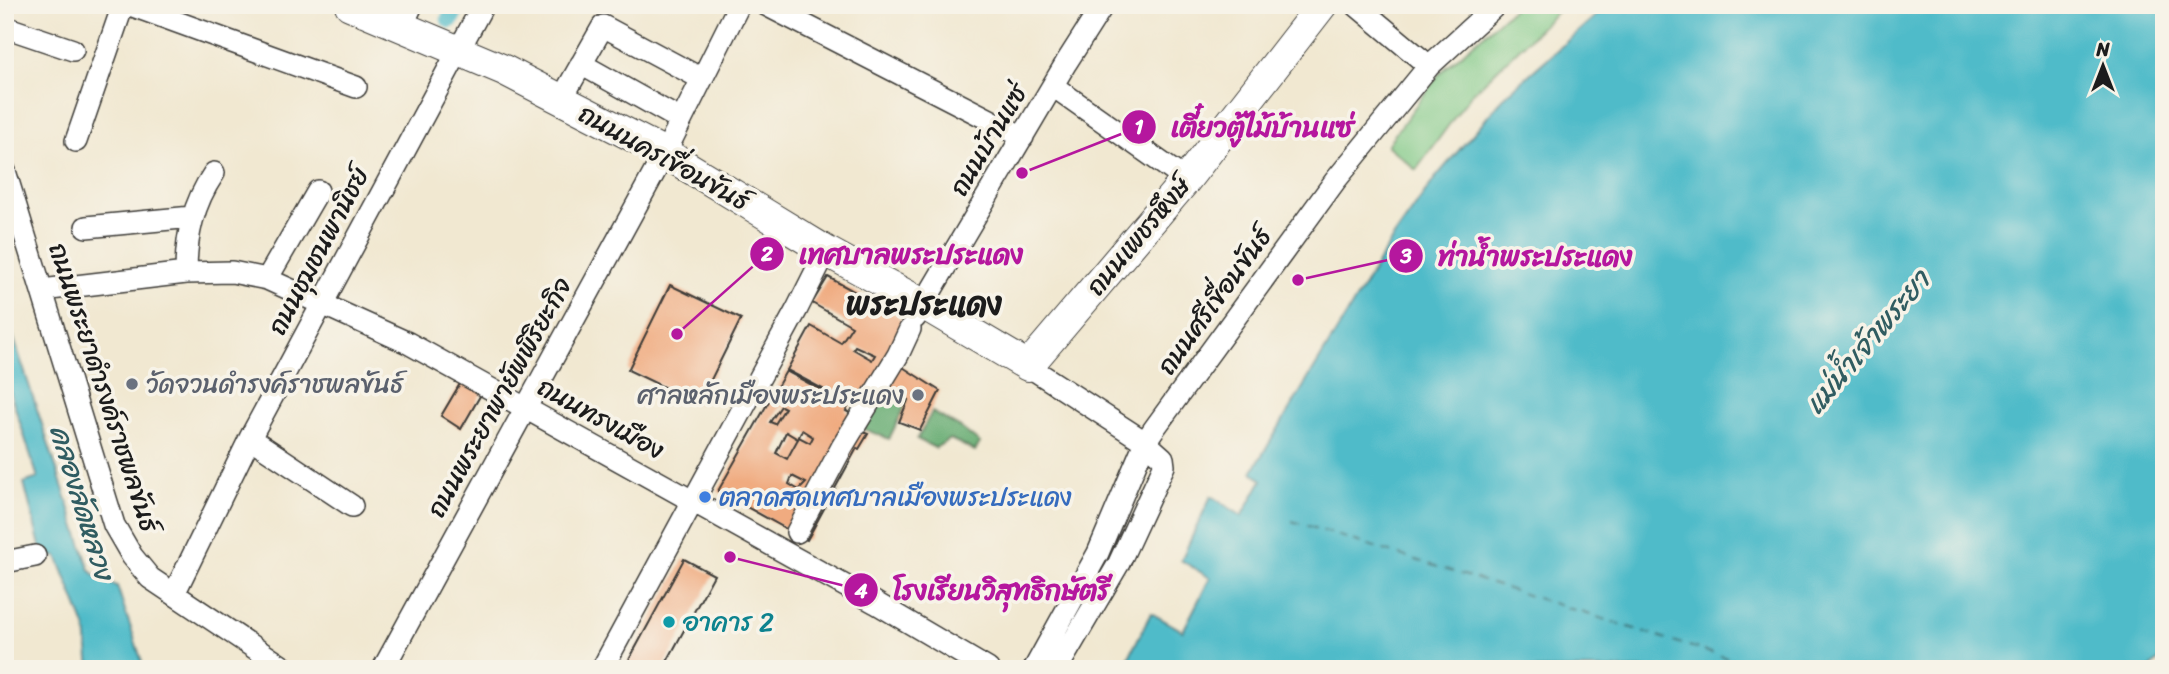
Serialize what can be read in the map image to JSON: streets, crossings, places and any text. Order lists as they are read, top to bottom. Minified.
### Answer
{"streets":{"main road":["ถนนนครเขื่อนขันธ์","ถนนเพชรหึงษ์"],"street":["ถนนบ้านแซ่","ถนนชุมชนพานิชย์","ถนนศรีเขื่อนขันธ์","ถนนพระยาดำรงค์ราชพลขันธ์","ถนนพระยาพายัพพิริยะกิจ","ถนนทรงเมือง"]},"crossings":[["ถนนบ้านแซ่","ถนนนครเขื่อนขันธ์"],["ถนนนครเขื่อนขันธ์","ถนนเพชรหึงษ์"],["ถนนนครเขื่อนขันธ์","ถนนชุมชนพานิชย์"],["ถนนนครเขื่อนขันธ์","ถนนศรีเขื่อนขันธ์"],["ถนนนครเขื่อนขันธ์","ถนนพระยาพายัพพิริยะกิจ"],["ถนนชุมชนพานิชย์","ถนนพระยาดำรงค์ราชพลขันธ์"],["ถนนชุมชนพานิชย์","ถนนทรงเมือง"],["ถนนพระยาดำรงค์ราชพลขันธ์","ถนนทรงเมือง"],["ถนนพระยาพายัพพิริยะกิจ","ถนนทรงเมือง"]],"districts":["พระประแดง"],"water":["แม่น้ำเจ้าพระยา","คลองลัดหลวง"],"places":["เตี๋ยวตู้ไม้บ้านแซ่","ท่าน้ำพระประแดง","เทศบาลพระประแดง","วัดจวนดำรงค์ราชพลขันธ์","ศาลหลักเมืองพระประแดง","ตลาดสดเทศบาลเมืองพระประแดง","โรงเรียนวิสุทธิกษัตรี","อาคาร 2"],"north":"top"}
